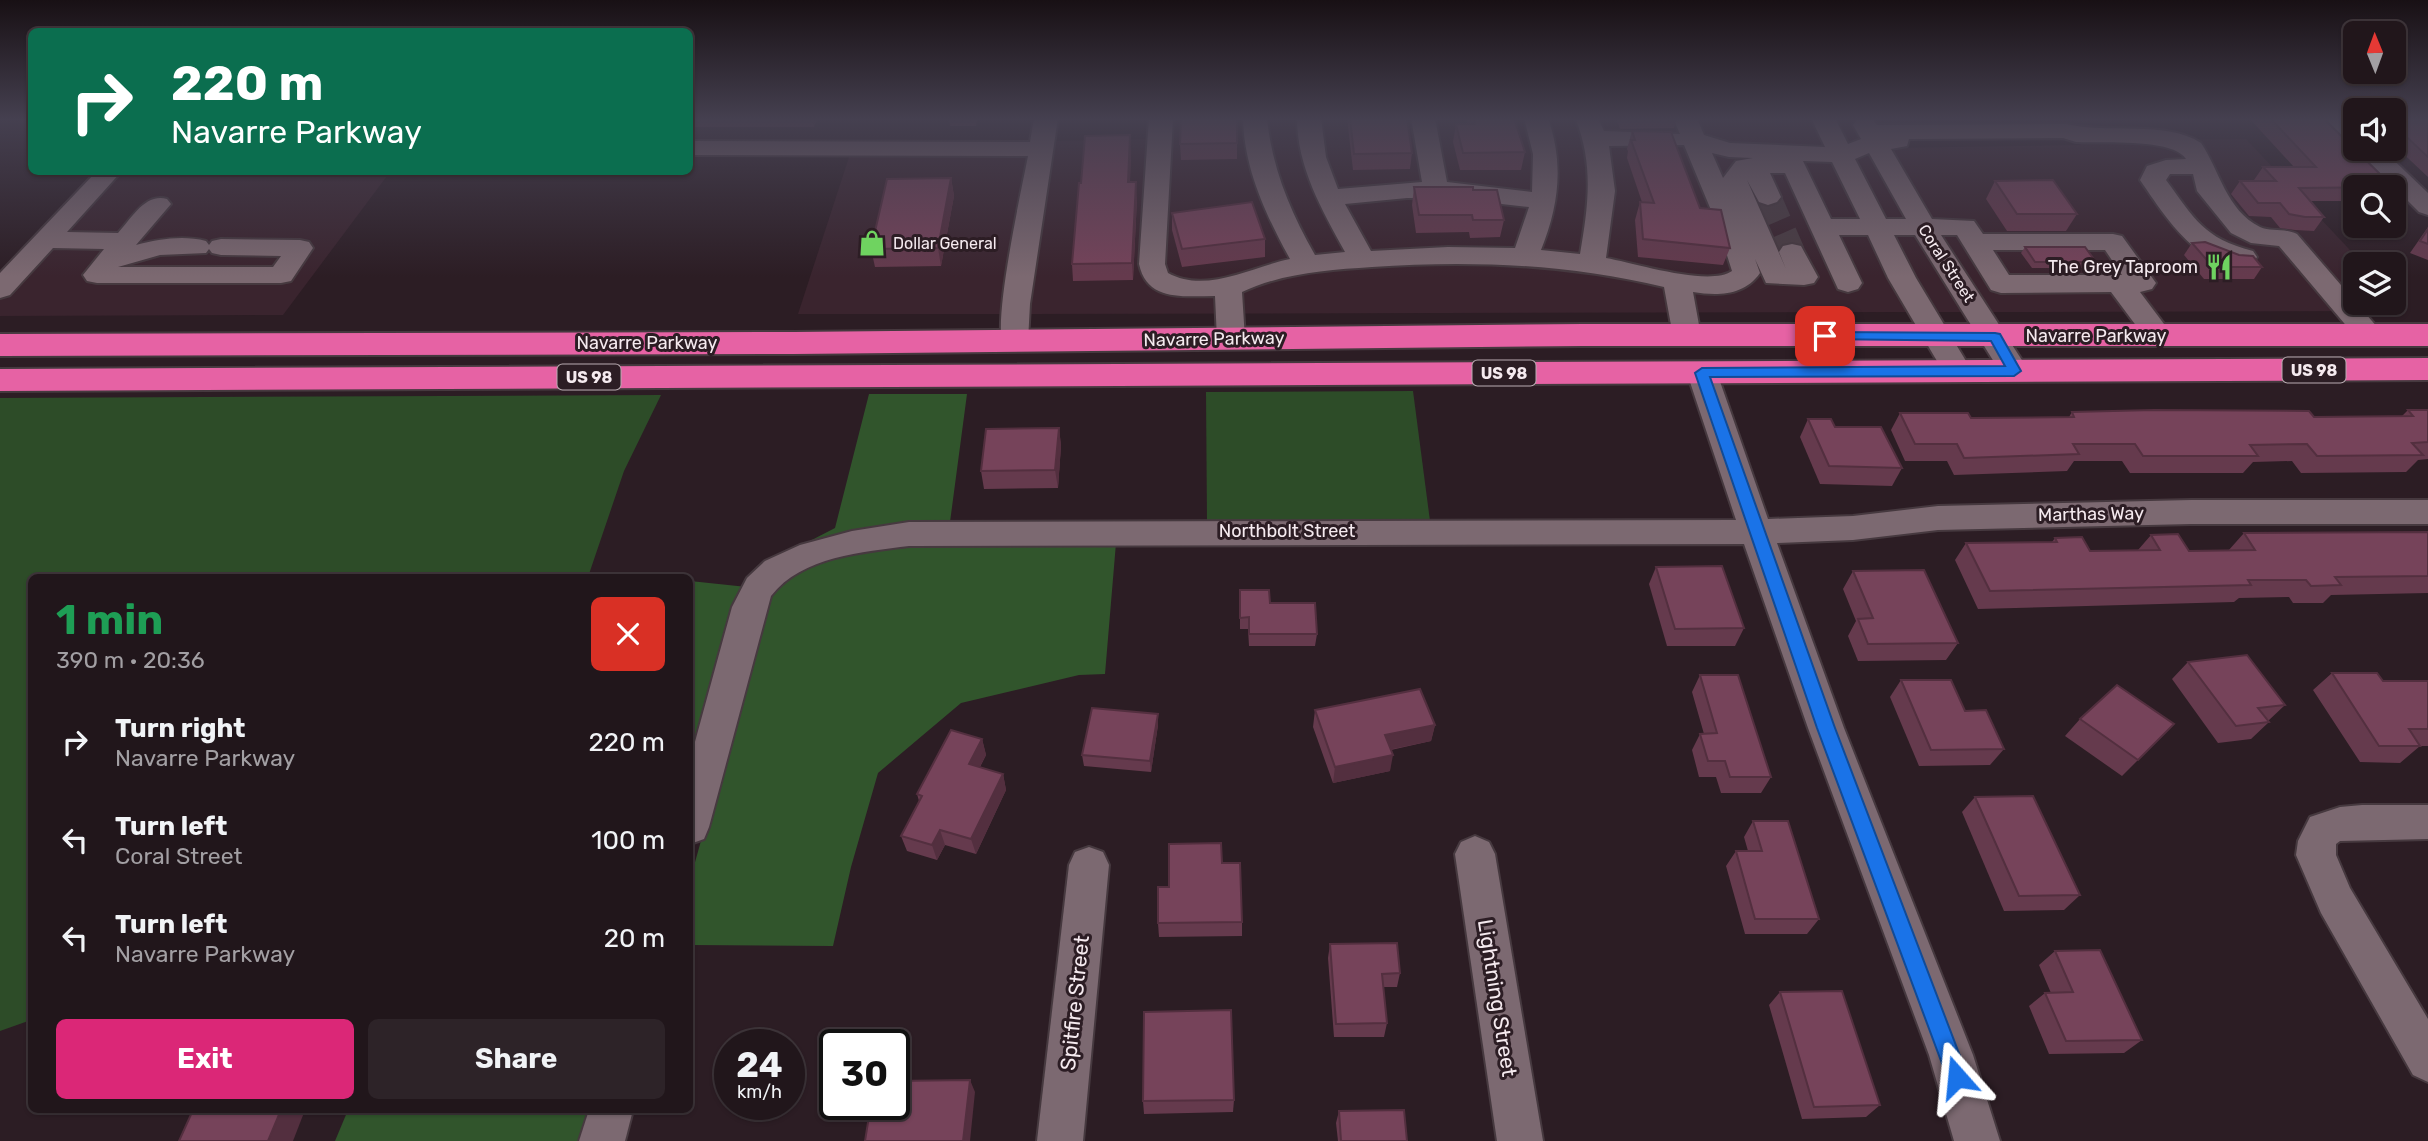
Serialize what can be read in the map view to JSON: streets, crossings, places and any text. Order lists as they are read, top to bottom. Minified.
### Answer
{"streets":{"highway":["Navarre Parkway","US 98"],"street":["Coral Street","Marthas Way","Northbolt Street","Lightning Street","Spitfire Street"]},"crossings":[["Coral Street","Navarre Parkway"],["Marthas Way","Northbolt Street"]],"places":{"shop":["Dollar General"],"restaurant":["The Grey Taproom"]},"north":"top","page":{"turn":["220 m","Navarre Parkway"],"heading":["1 min","390 m · 20:36"],"list":[{"name":"Turn right","note":"Navarre Parkway","value":"220 m"},{"name":"Turn left","note":"Coral Street","value":"100 m"},{"name":"Turn left","note":"Navarre Parkway","value":"20 m"}],"buttons":["Exit","Share"],"speed":"24 km/h","limit":"30"}}
